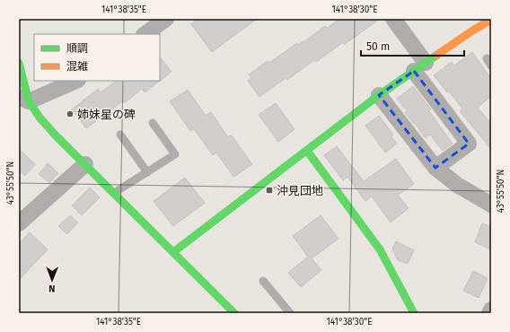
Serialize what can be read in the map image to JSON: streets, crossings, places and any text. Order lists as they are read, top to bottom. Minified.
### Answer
{"places":{"other":["姉妹星の碑"],"transit":["沖見団地"]},"legend":["順調","混雑"],"scale_bar":"50 m","north":"bottom","coordinates":["141°38'35\"E","141°38'30\"E","43°55'50\"N"]}
